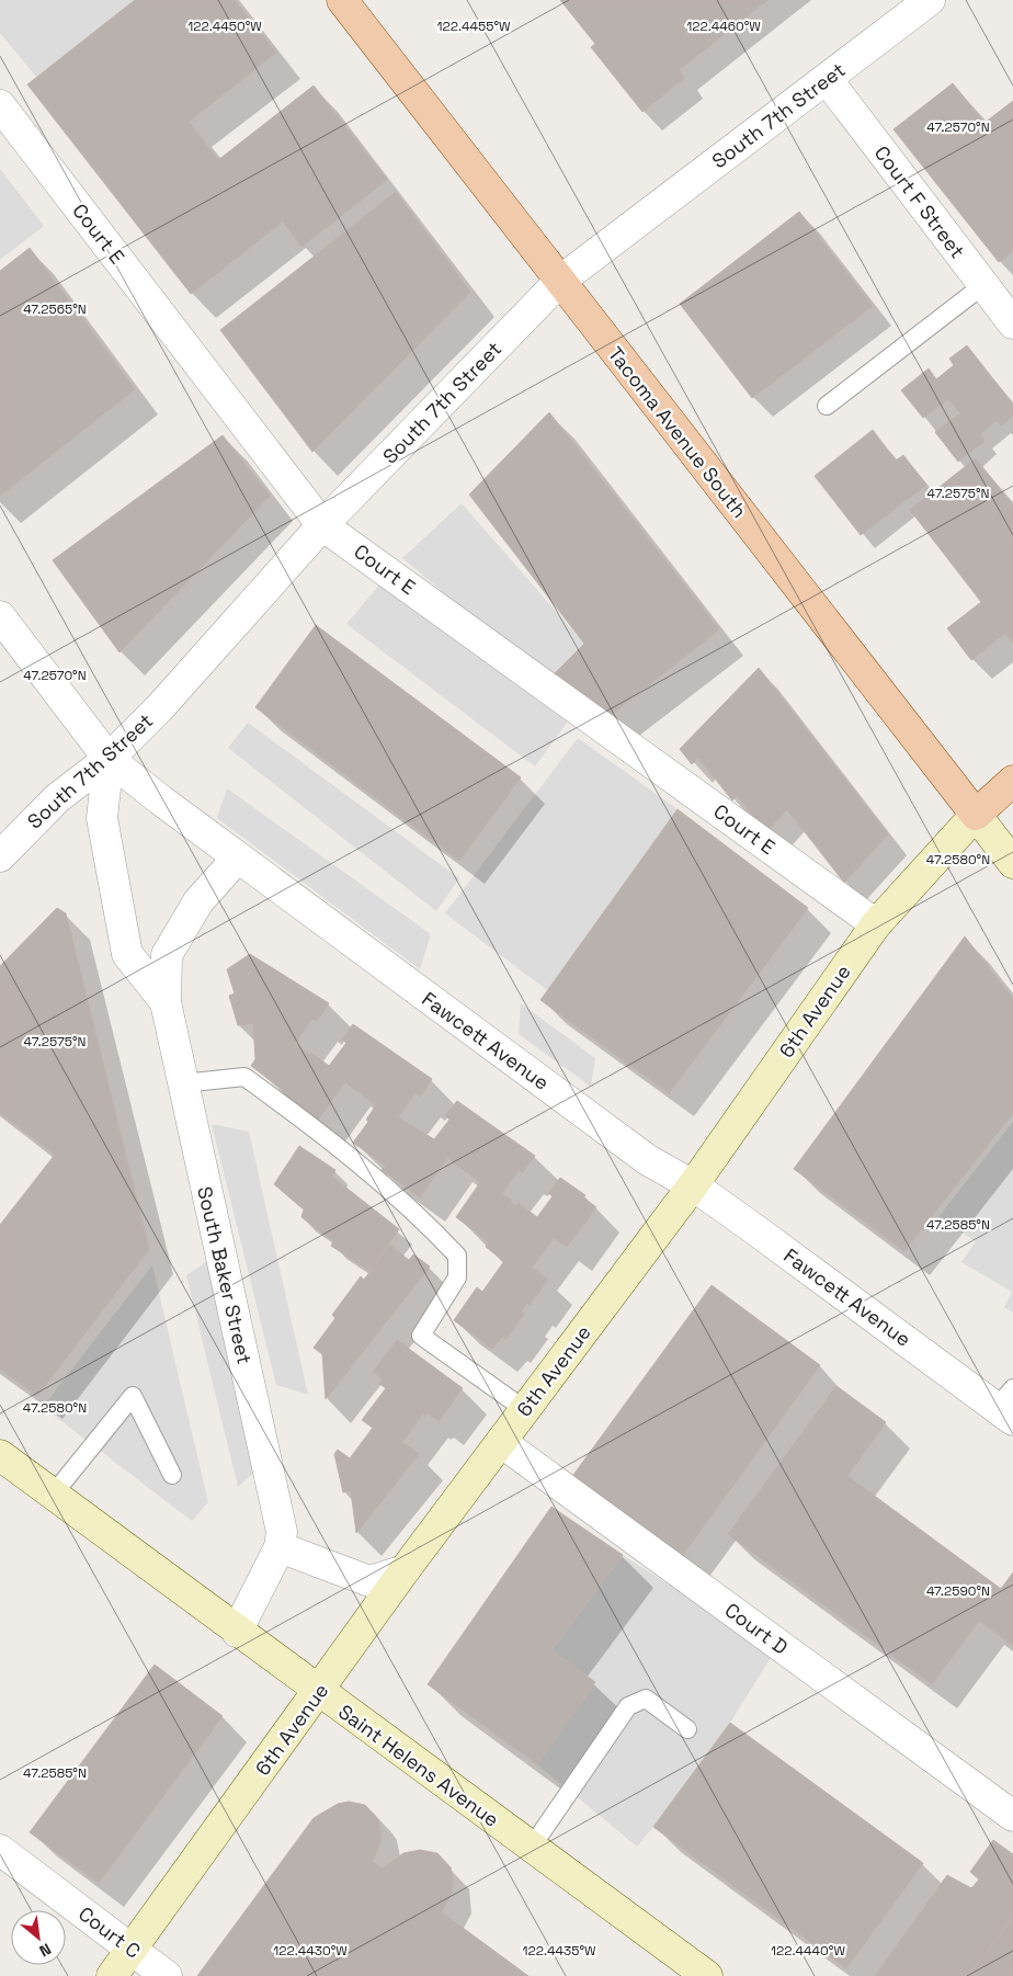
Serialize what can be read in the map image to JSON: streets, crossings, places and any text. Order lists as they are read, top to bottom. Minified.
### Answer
{"streets":{"main road":["Tacoma Avenue South","6th Avenue"],"street":["South 7th Street","Court F Street","Court E","Fawcett Avenue","South Baker Street","Court D","Saint Helens Avenue","Court C"]},"crossings":[["South 7th Street","Court F Street"],["South 7th Street","Court E"],["South 7th Street","Tacoma Avenue South"],["South 7th Street","Fawcett Avenue"],["South 7th Street","South Baker Street"],["Court E","6th Avenue"],["Tacoma Avenue South","6th Avenue"],["6th Avenue","Fawcett Avenue"],["6th Avenue","Court D"],["6th Avenue","Saint Helens Avenue"],["6th Avenue","Court C"],["Fawcett Avenue","South Baker Street"],["South Baker Street","Saint Helens Avenue"]],"north":"bottom right","coordinates":["122.4450°W","122.4455°W","122.4460°W","47.2570°N","47.2565°N","47.2575°N","47.2580°N","47.2585°N","47.2590°N","122.4430°W","122.4435°W","122.4440°W"]}
